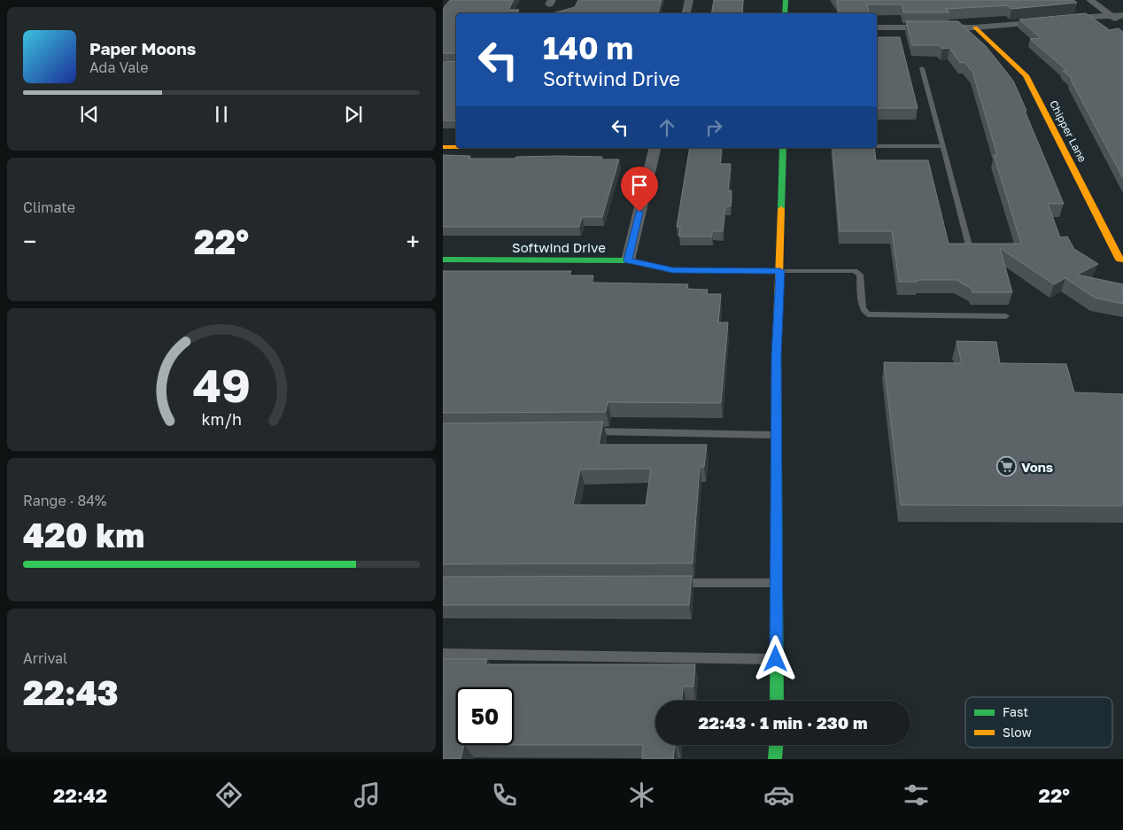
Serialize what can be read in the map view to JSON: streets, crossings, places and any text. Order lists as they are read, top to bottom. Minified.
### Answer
{"streets":{"street":["Chipper Lane","Softwind Drive"]},"places":{"supermarket":["Vons"]},"legend":["Fast","Slow"],"page":{"turn":["140 m","Softwind Drive"],"song":["Paper Moons","Ada Vale"],"tile":["Climate",["Range · 84%","420 km"],["Arrival","22:43"]],"heat":["−","22°","+"],"limit":"50","trip":"22:43 · 1 min · 230 m","tabs":["22:42","22°"],"gauge":["49","km/h"]}}
